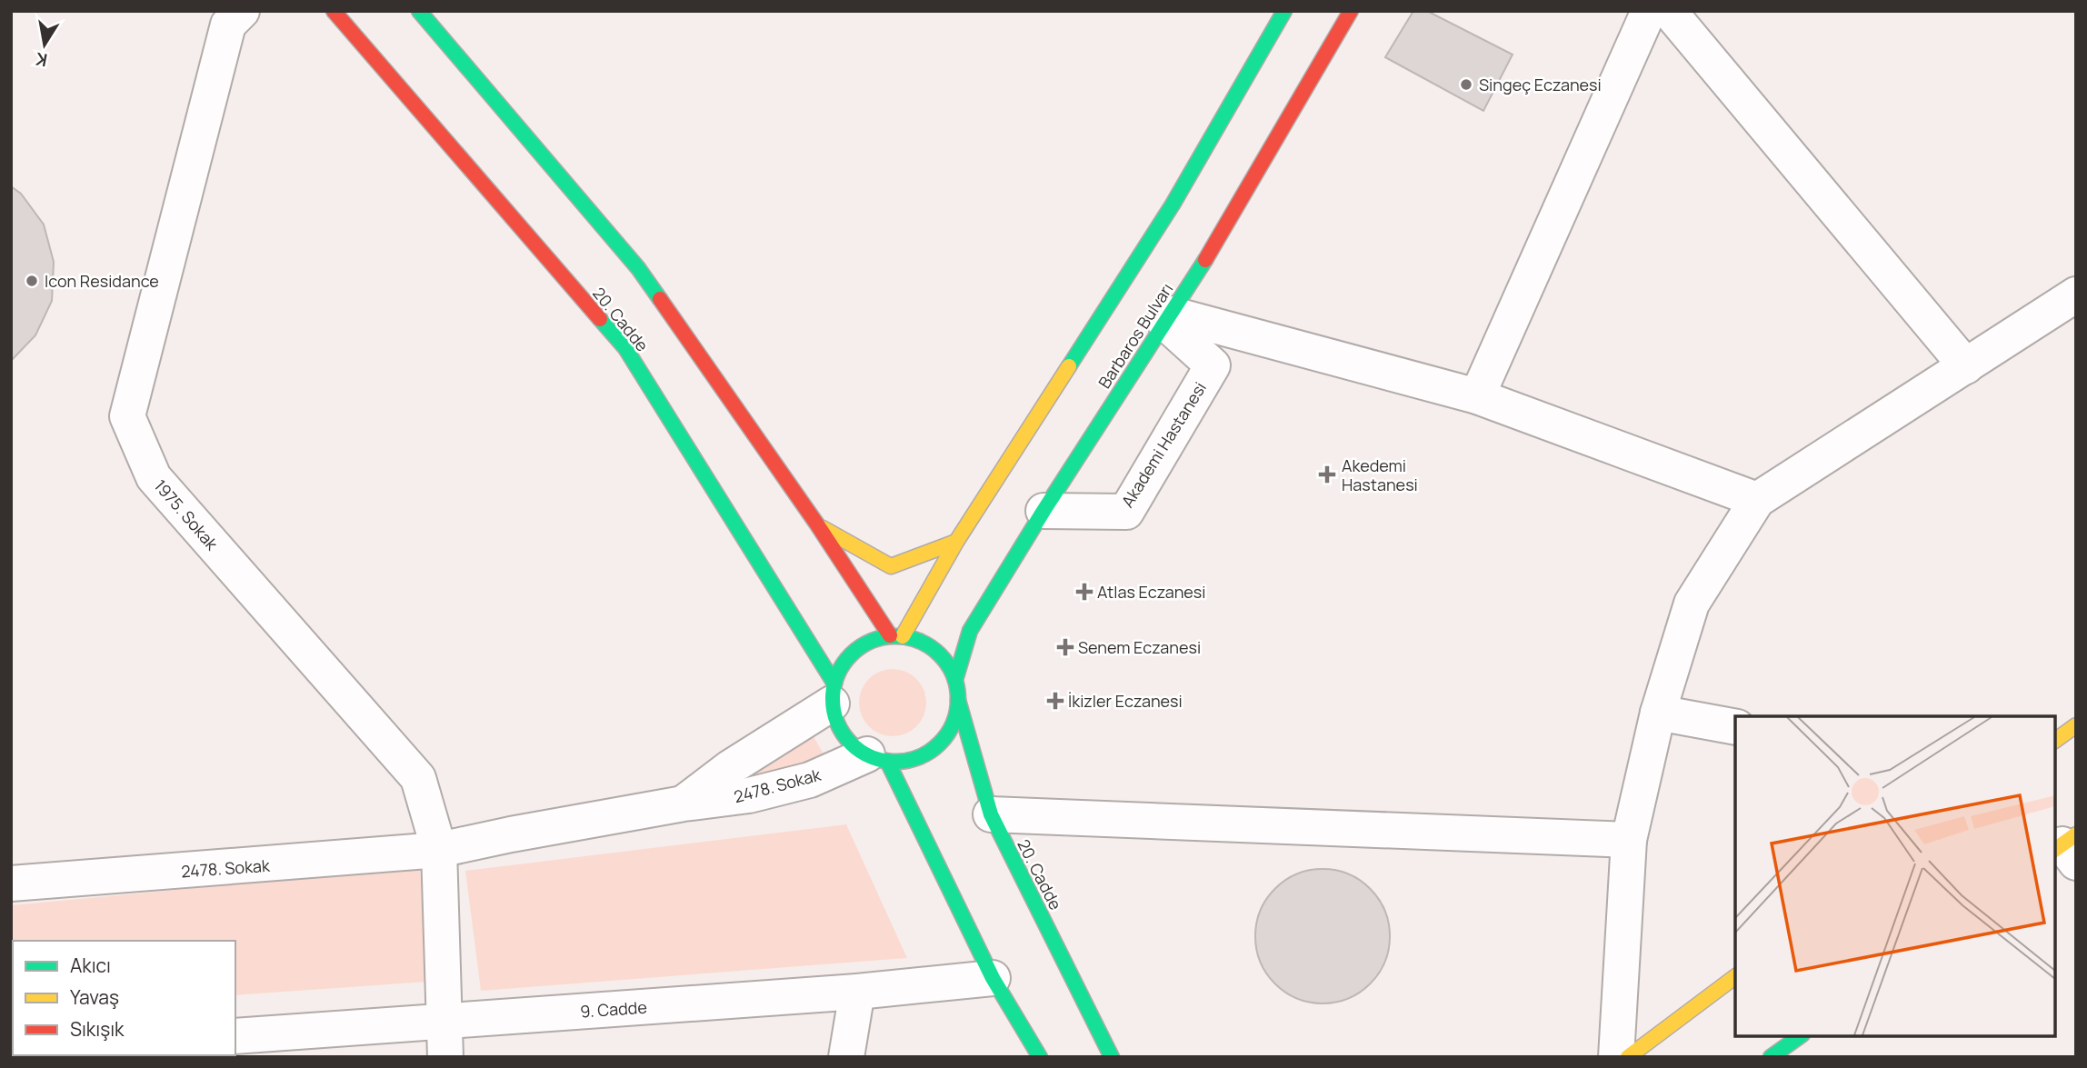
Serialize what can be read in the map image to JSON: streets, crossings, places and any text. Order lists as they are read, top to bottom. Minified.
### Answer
{"streets":{"street":["20. Cadde","Barbaros Bulvarı","Akademi Hastanesi","1975. Sokak","2478. Sokak","9. Cadde"]},"crossings":[["20. Cadde","Barbaros Bulvarı"],["20. Cadde","2478. Sokak"],["Barbaros Bulvarı","Akademi Hastanesi"],["Barbaros Bulvarı","2478. Sokak"],["1975. Sokak","2478. Sokak"]],"places":{"other":["Singeç Eczanesi","Icon Residance"],"health":["Akedemi Hastanesi","Atlas Eczanesi","Senem Eczanesi","İkizler Eczanesi"]},"legend":["Akıcı","Yavaş","Sıkışık"],"north":"bottom"}
